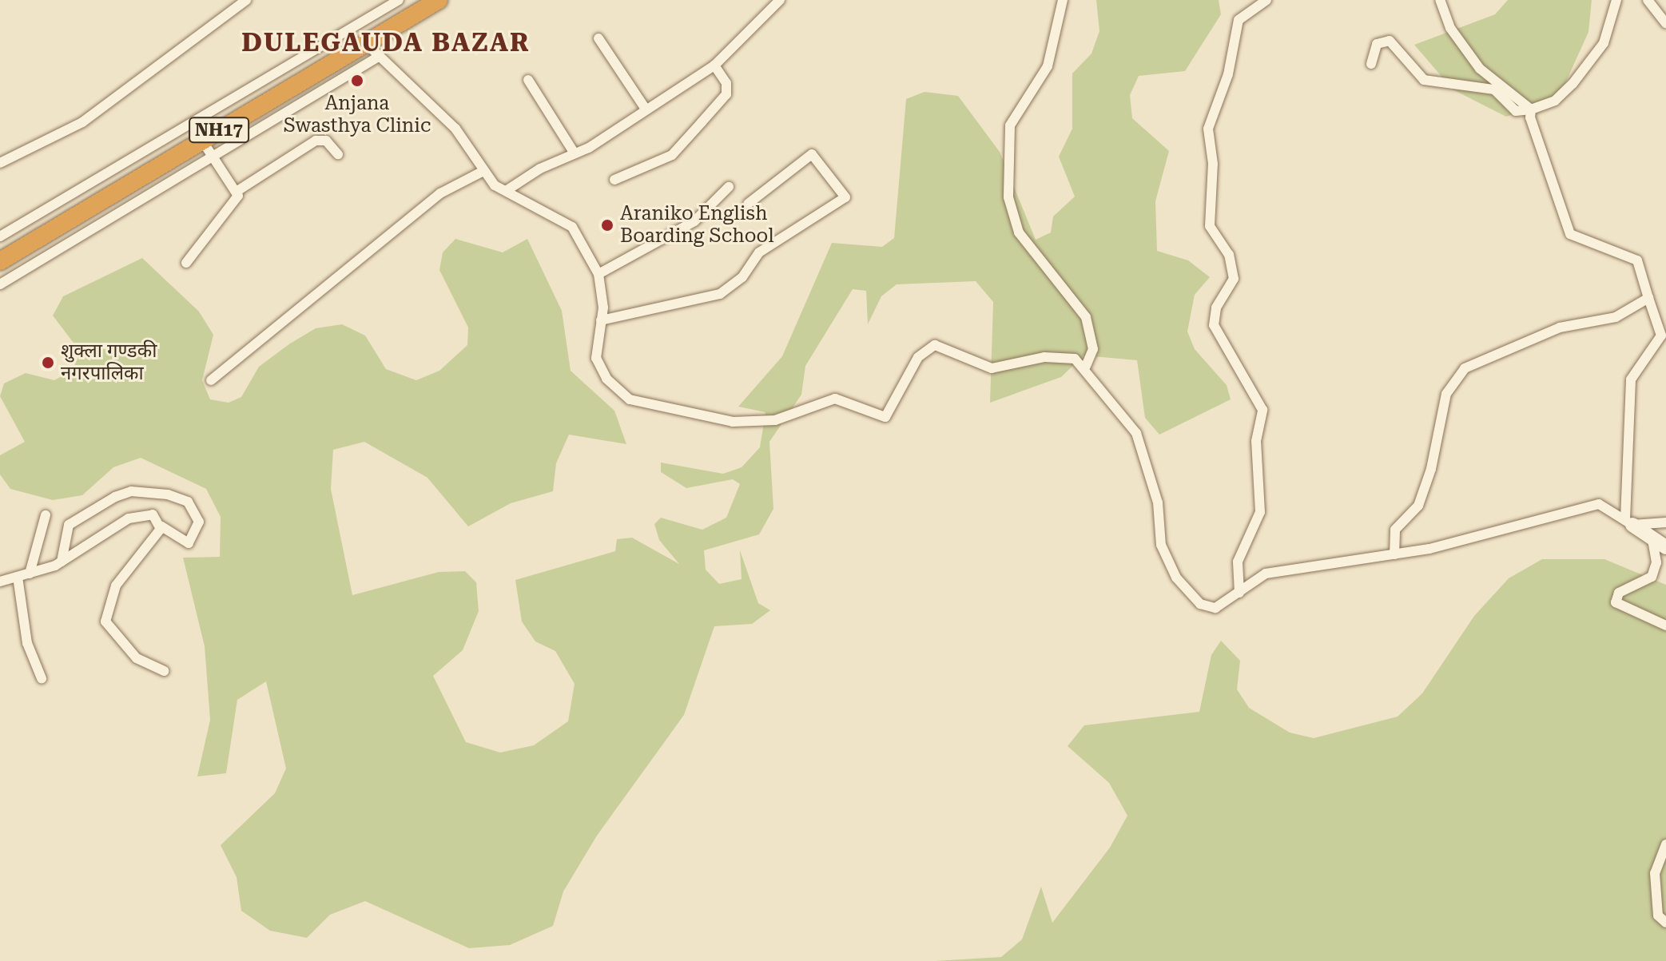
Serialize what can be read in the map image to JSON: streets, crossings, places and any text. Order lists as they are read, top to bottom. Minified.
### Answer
{"streets":{"highway":["NH17"]},"districts":["DULEGAUDA BAZAR"],"places":["Anjana Swasthya Clinic","Araniko English Boarding School","शुक्ला गण्डकी नगरपालिका"]}
